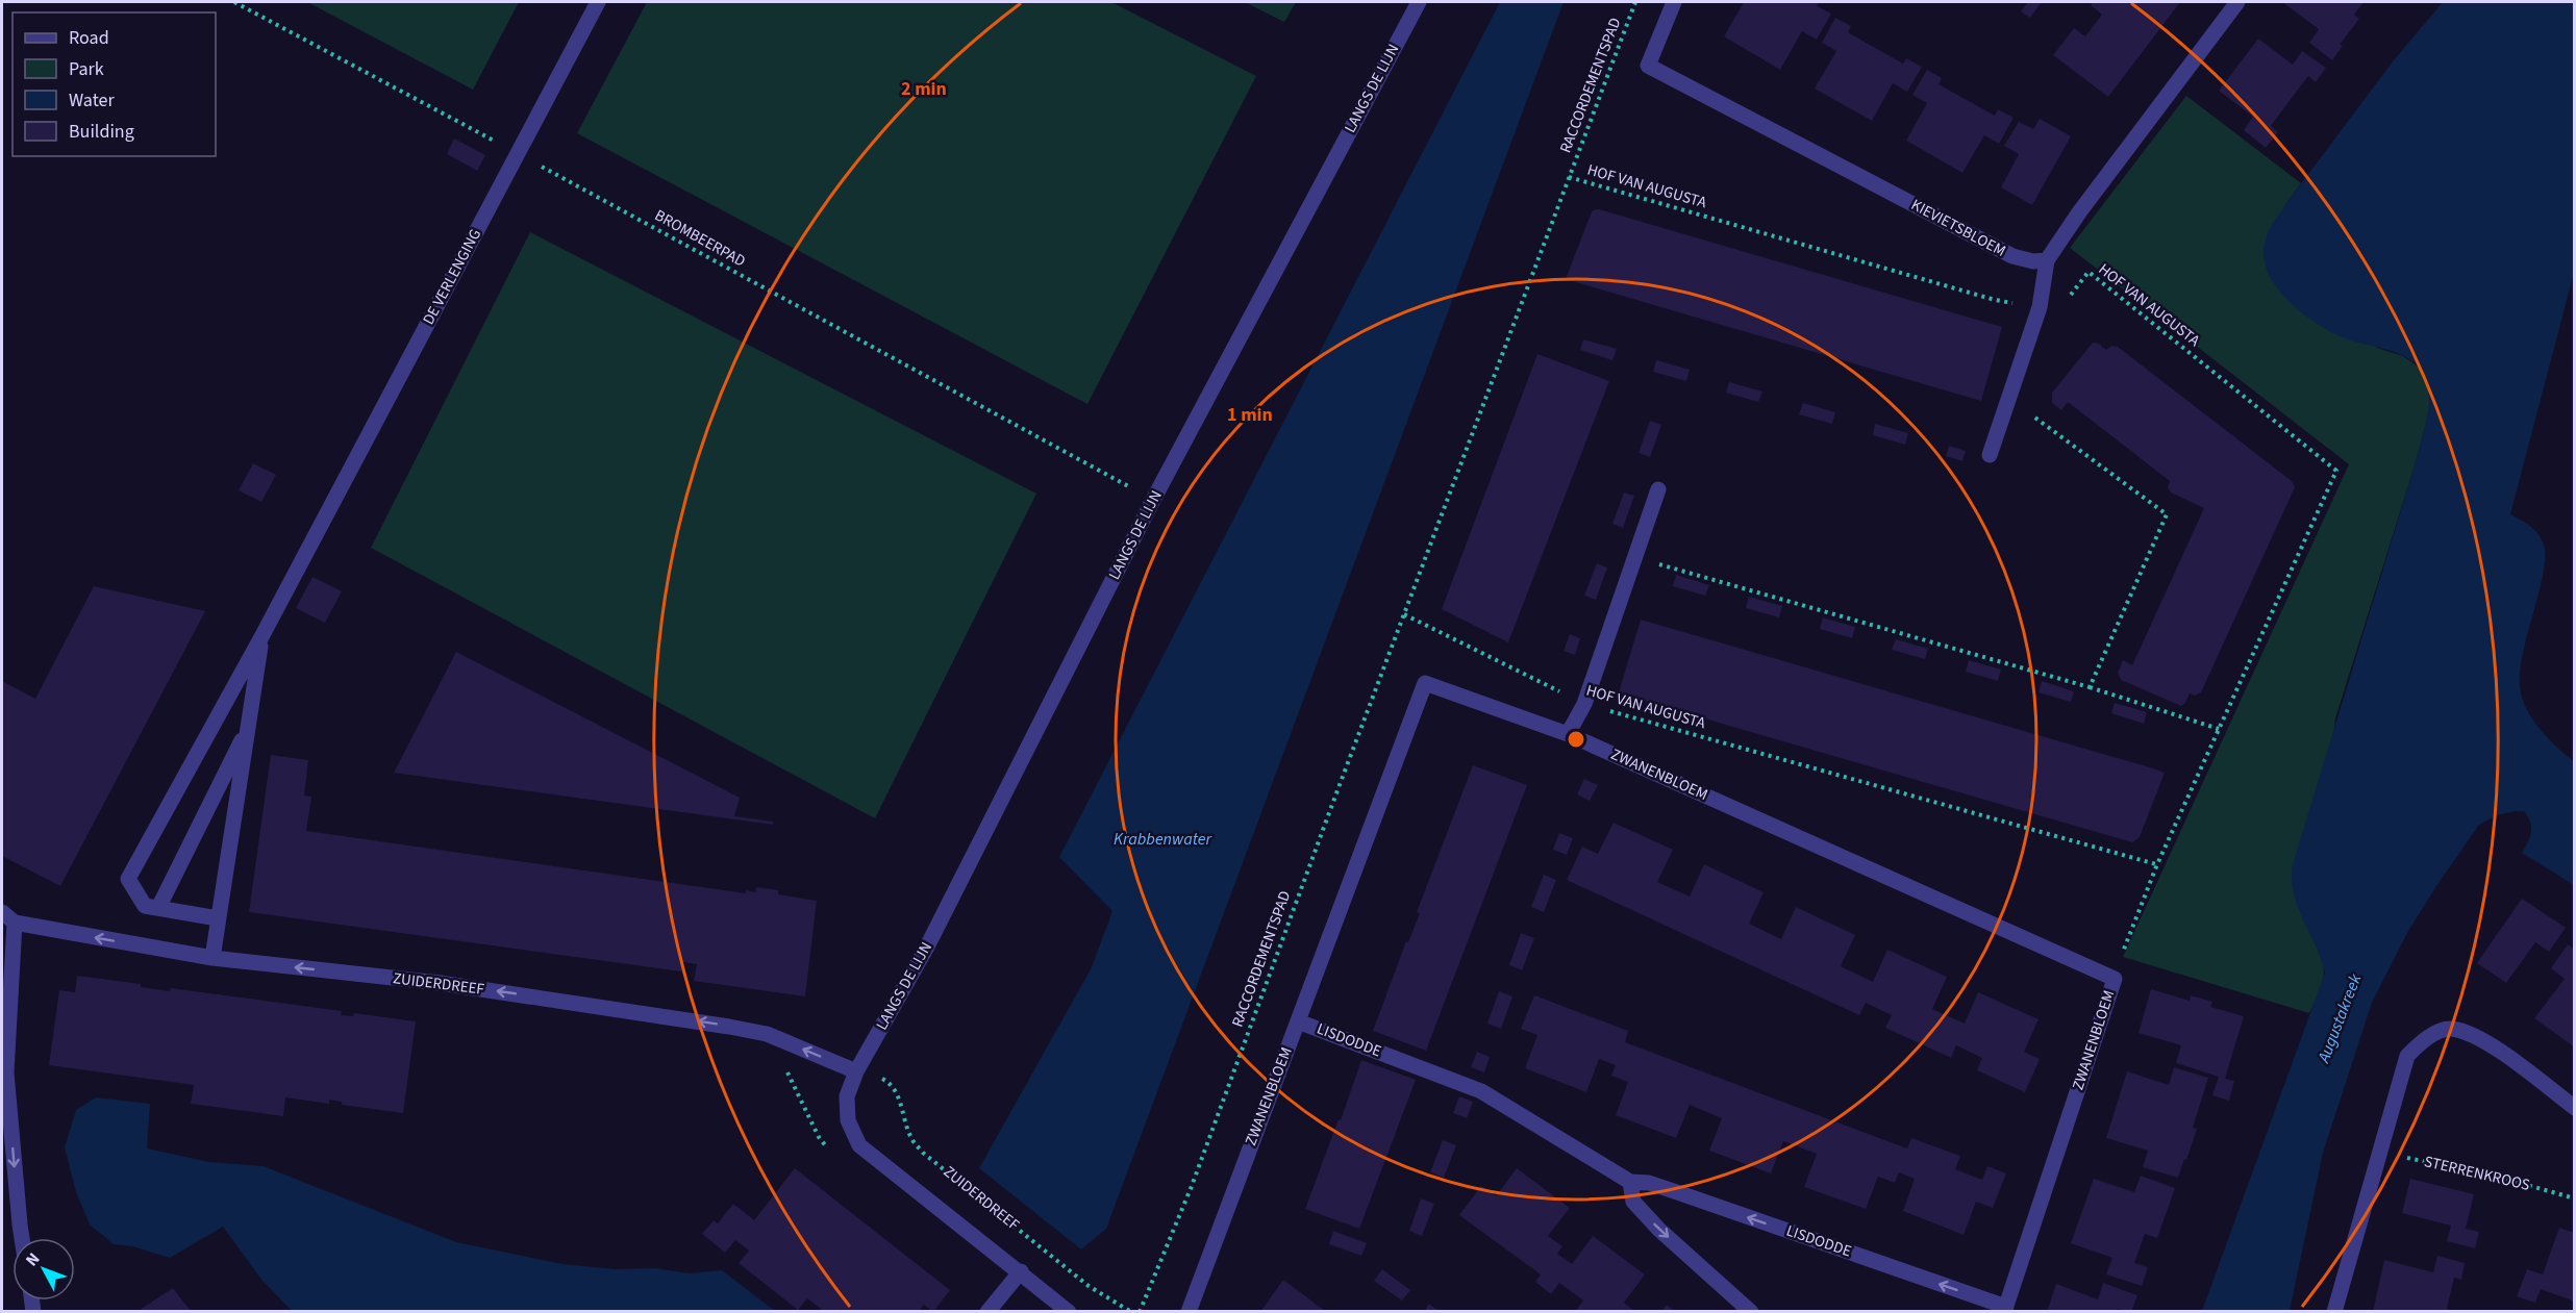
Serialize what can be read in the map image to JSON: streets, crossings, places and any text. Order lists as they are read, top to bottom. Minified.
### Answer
{"streets":{"street":["LANGS DE LIJN","KIEVIETSBLOEM","DE VERLENGING","ZWANENBLOEM","ZUIDERDREEF","LISDODDE"],"path":["RACCORDEMENTSPAD","HOF VAN AUGUSTA","BROMBEERPAD","STERRENKROOS"]},"crossings":[["RACCORDEMENTSPAD","HOF VAN AUGUSTA"],["LANGS DE LIJN","BROMBEERPAD"],["LANGS DE LIJN","ZUIDERDREEF"],["HOF VAN AUGUSTA","ZWANENBLOEM"],["BROMBEERPAD","DE VERLENGING"],["ZWANENBLOEM","LISDODDE"]],"one_way":["ZUIDERDREEF","LISDODDE"],"water":["Krabbenwater","Augustakreek"],"legend":["Road","Park","Water","Building"],"north":"top left","rings":["2 min","1 min"]}
